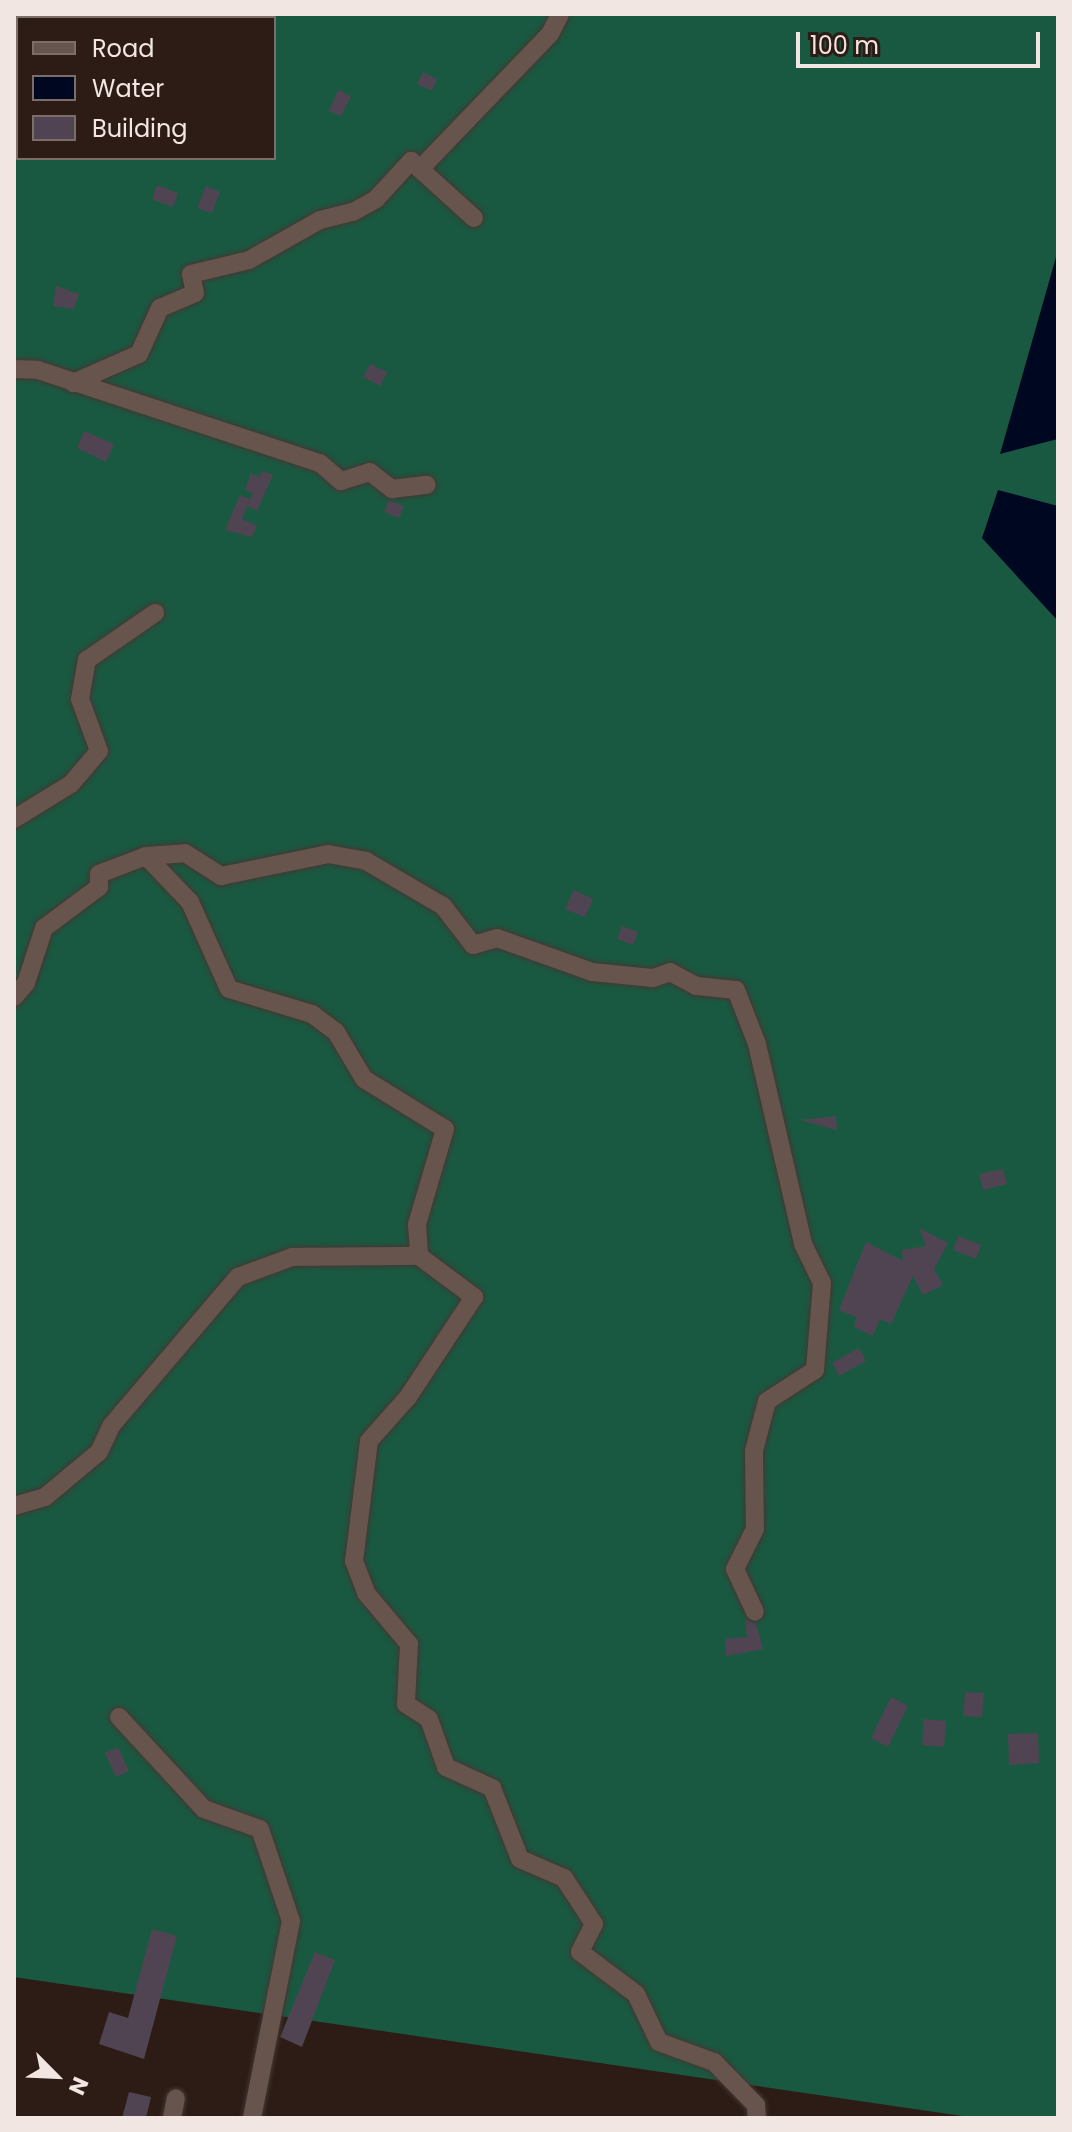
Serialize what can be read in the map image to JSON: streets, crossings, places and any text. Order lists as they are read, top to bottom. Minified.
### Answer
{"legend":["Road","Water","Building"],"scale_bar":"100 m","north":"bottom right"}
